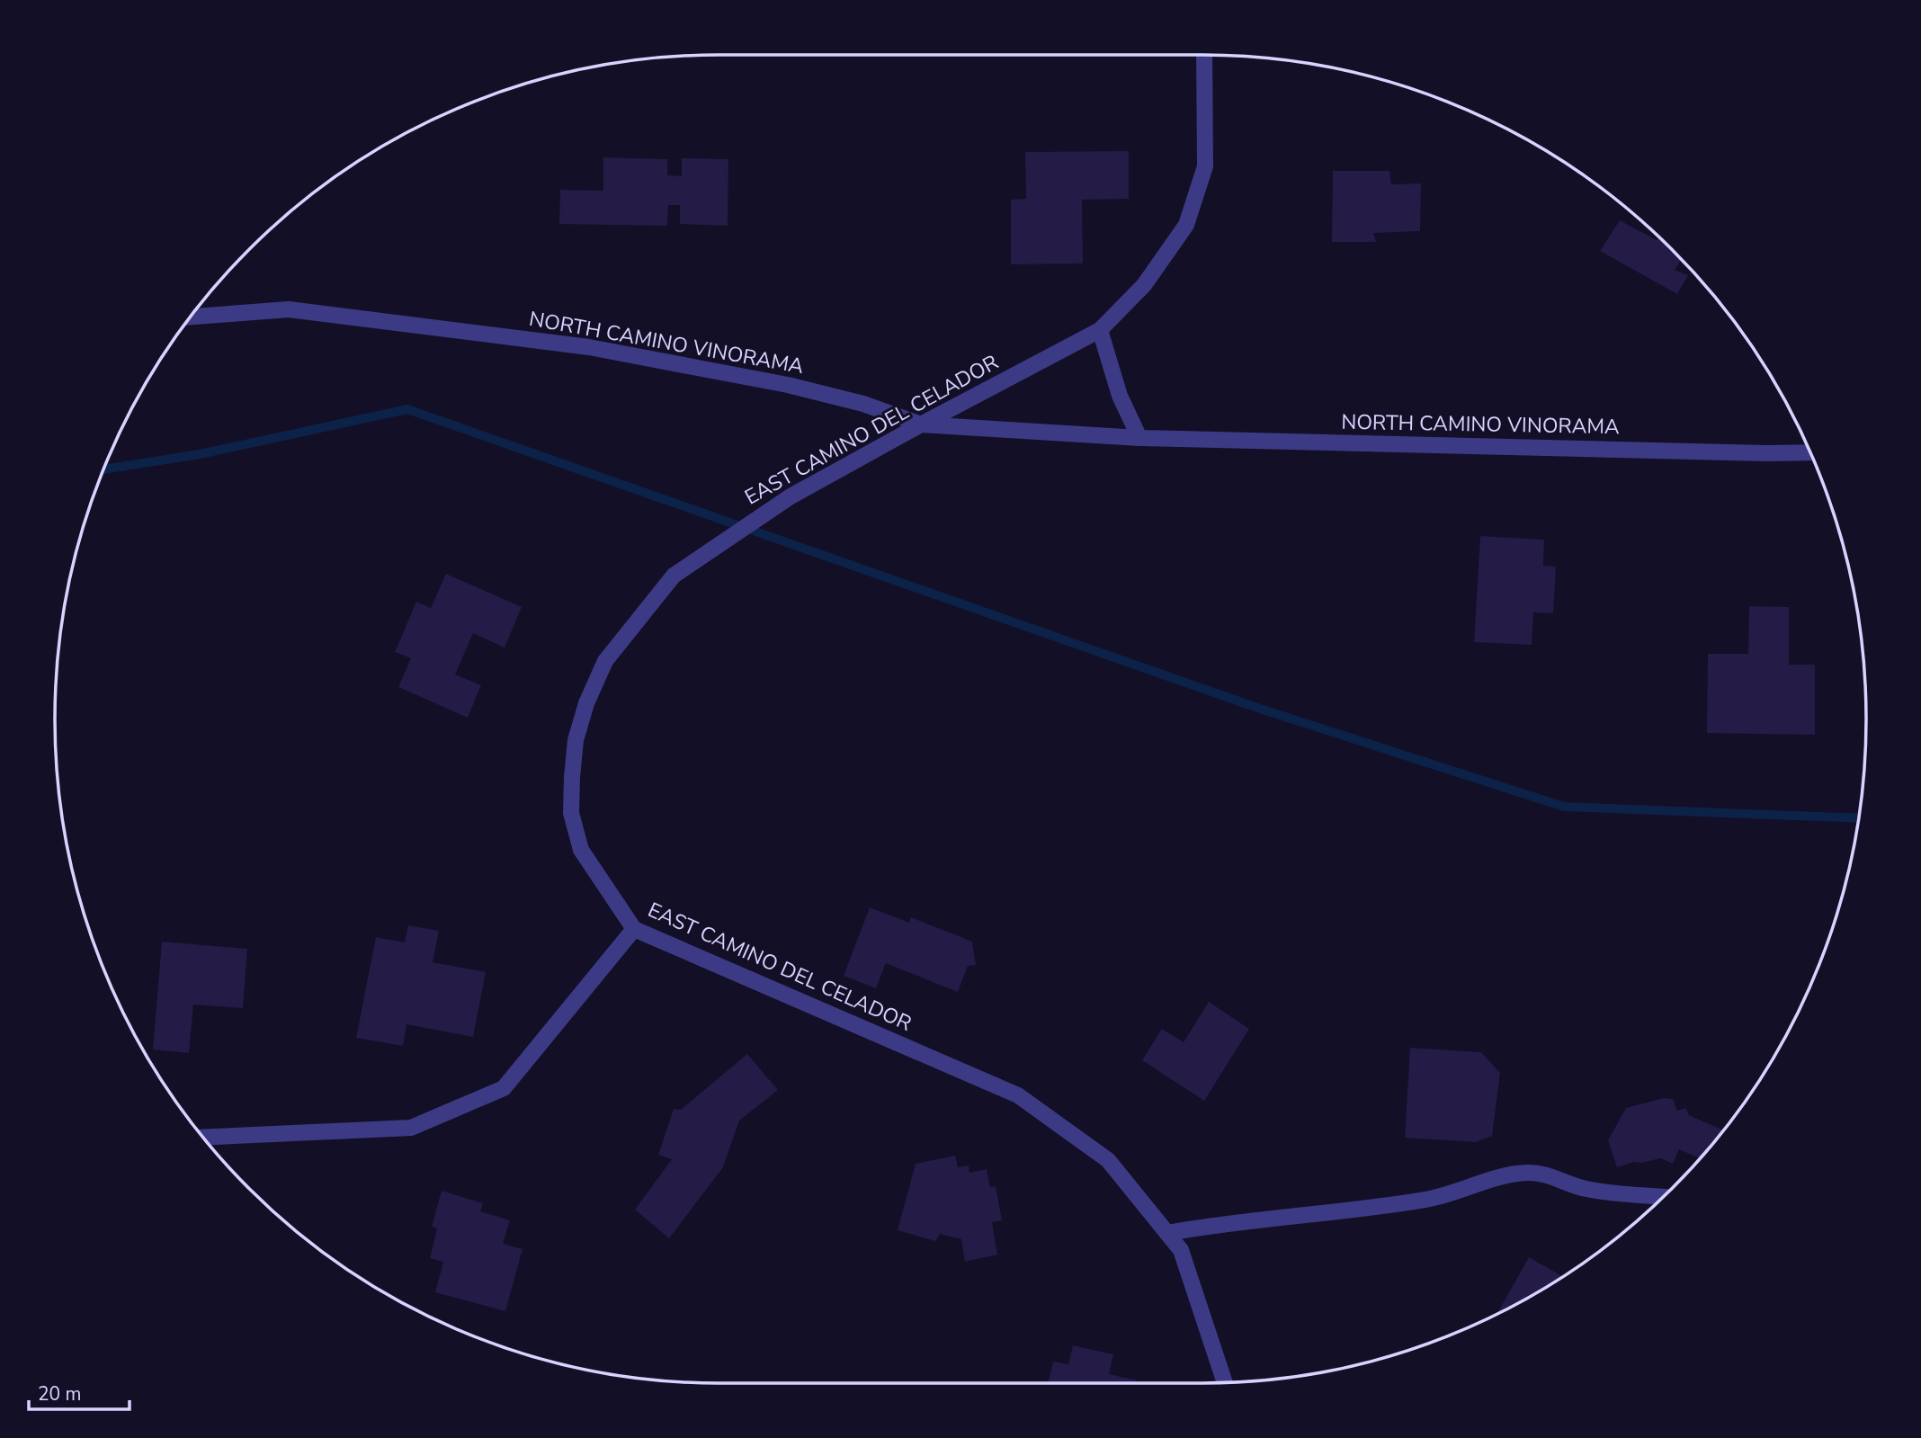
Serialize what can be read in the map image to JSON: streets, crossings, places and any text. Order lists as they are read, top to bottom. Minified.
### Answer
{"streets":{"street":["NORTH CAMINO VINORAMA","EAST CAMINO DEL CELADOR"]},"crossings":[["NORTH CAMINO VINORAMA","EAST CAMINO DEL CELADOR"]],"scale_bar":"20 m"}
